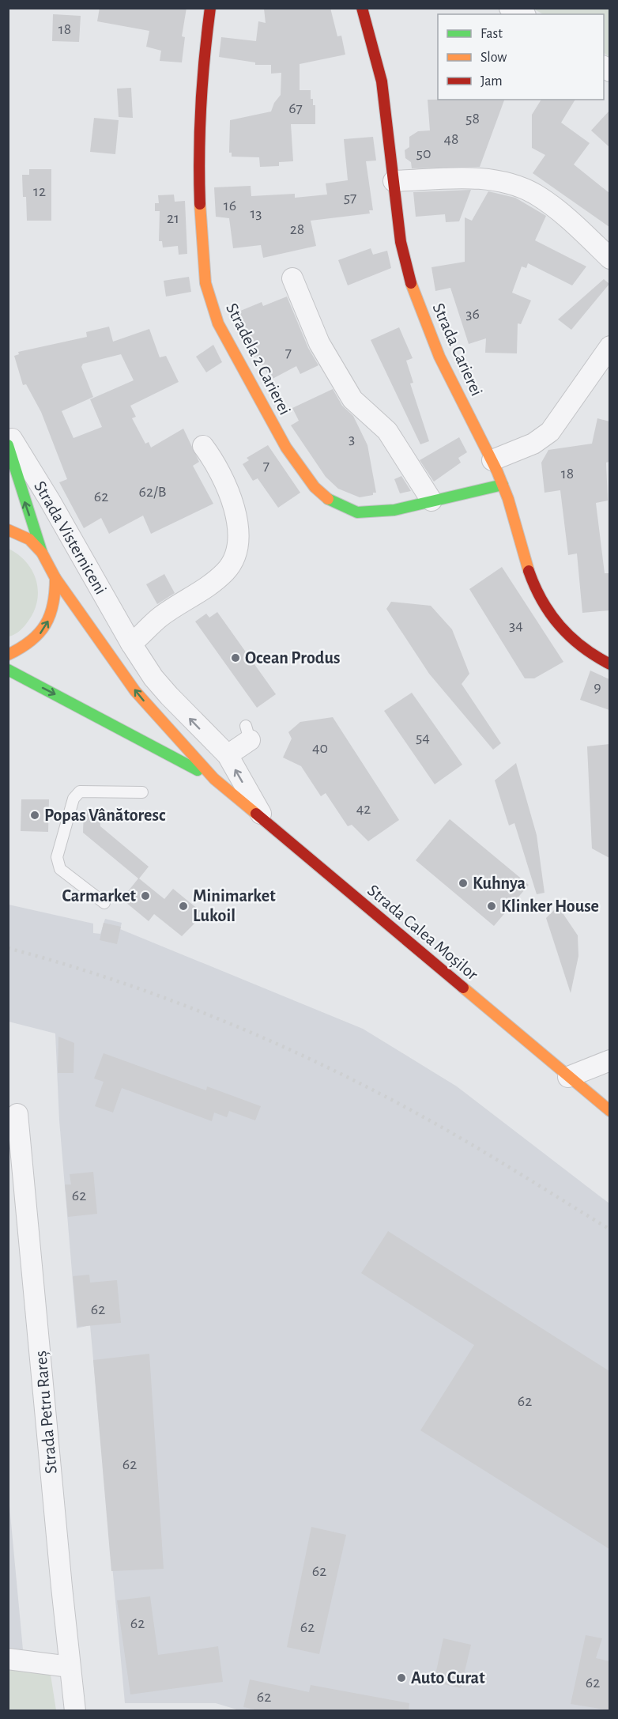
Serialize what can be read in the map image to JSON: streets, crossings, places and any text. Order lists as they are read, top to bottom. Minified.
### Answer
{"streets":{"street":["Strada Carierei","Stradela 2 Carierei","Strada Visterniceni","Strada Calea Moșilor","Strada Petru Rareș"]},"crossings":[["Strada Carierei","Stradela 2 Carierei"],["Strada Visterniceni","Strada Calea Moșilor"]],"places":["Ocean Produs","Popas Vânătoresc","Kuhnya","Carmarket","Minimarket Lukoil","Klinker House","Auto Curat"],"house_numbers":["18","67","58","48","50","12","57","16","13","21","28","36","7","3","7","18","62/B","62","34","9","54","40","42","62","62","62","62","62","62","62","62","62"],"legend":["Fast","Slow","Jam"]}
